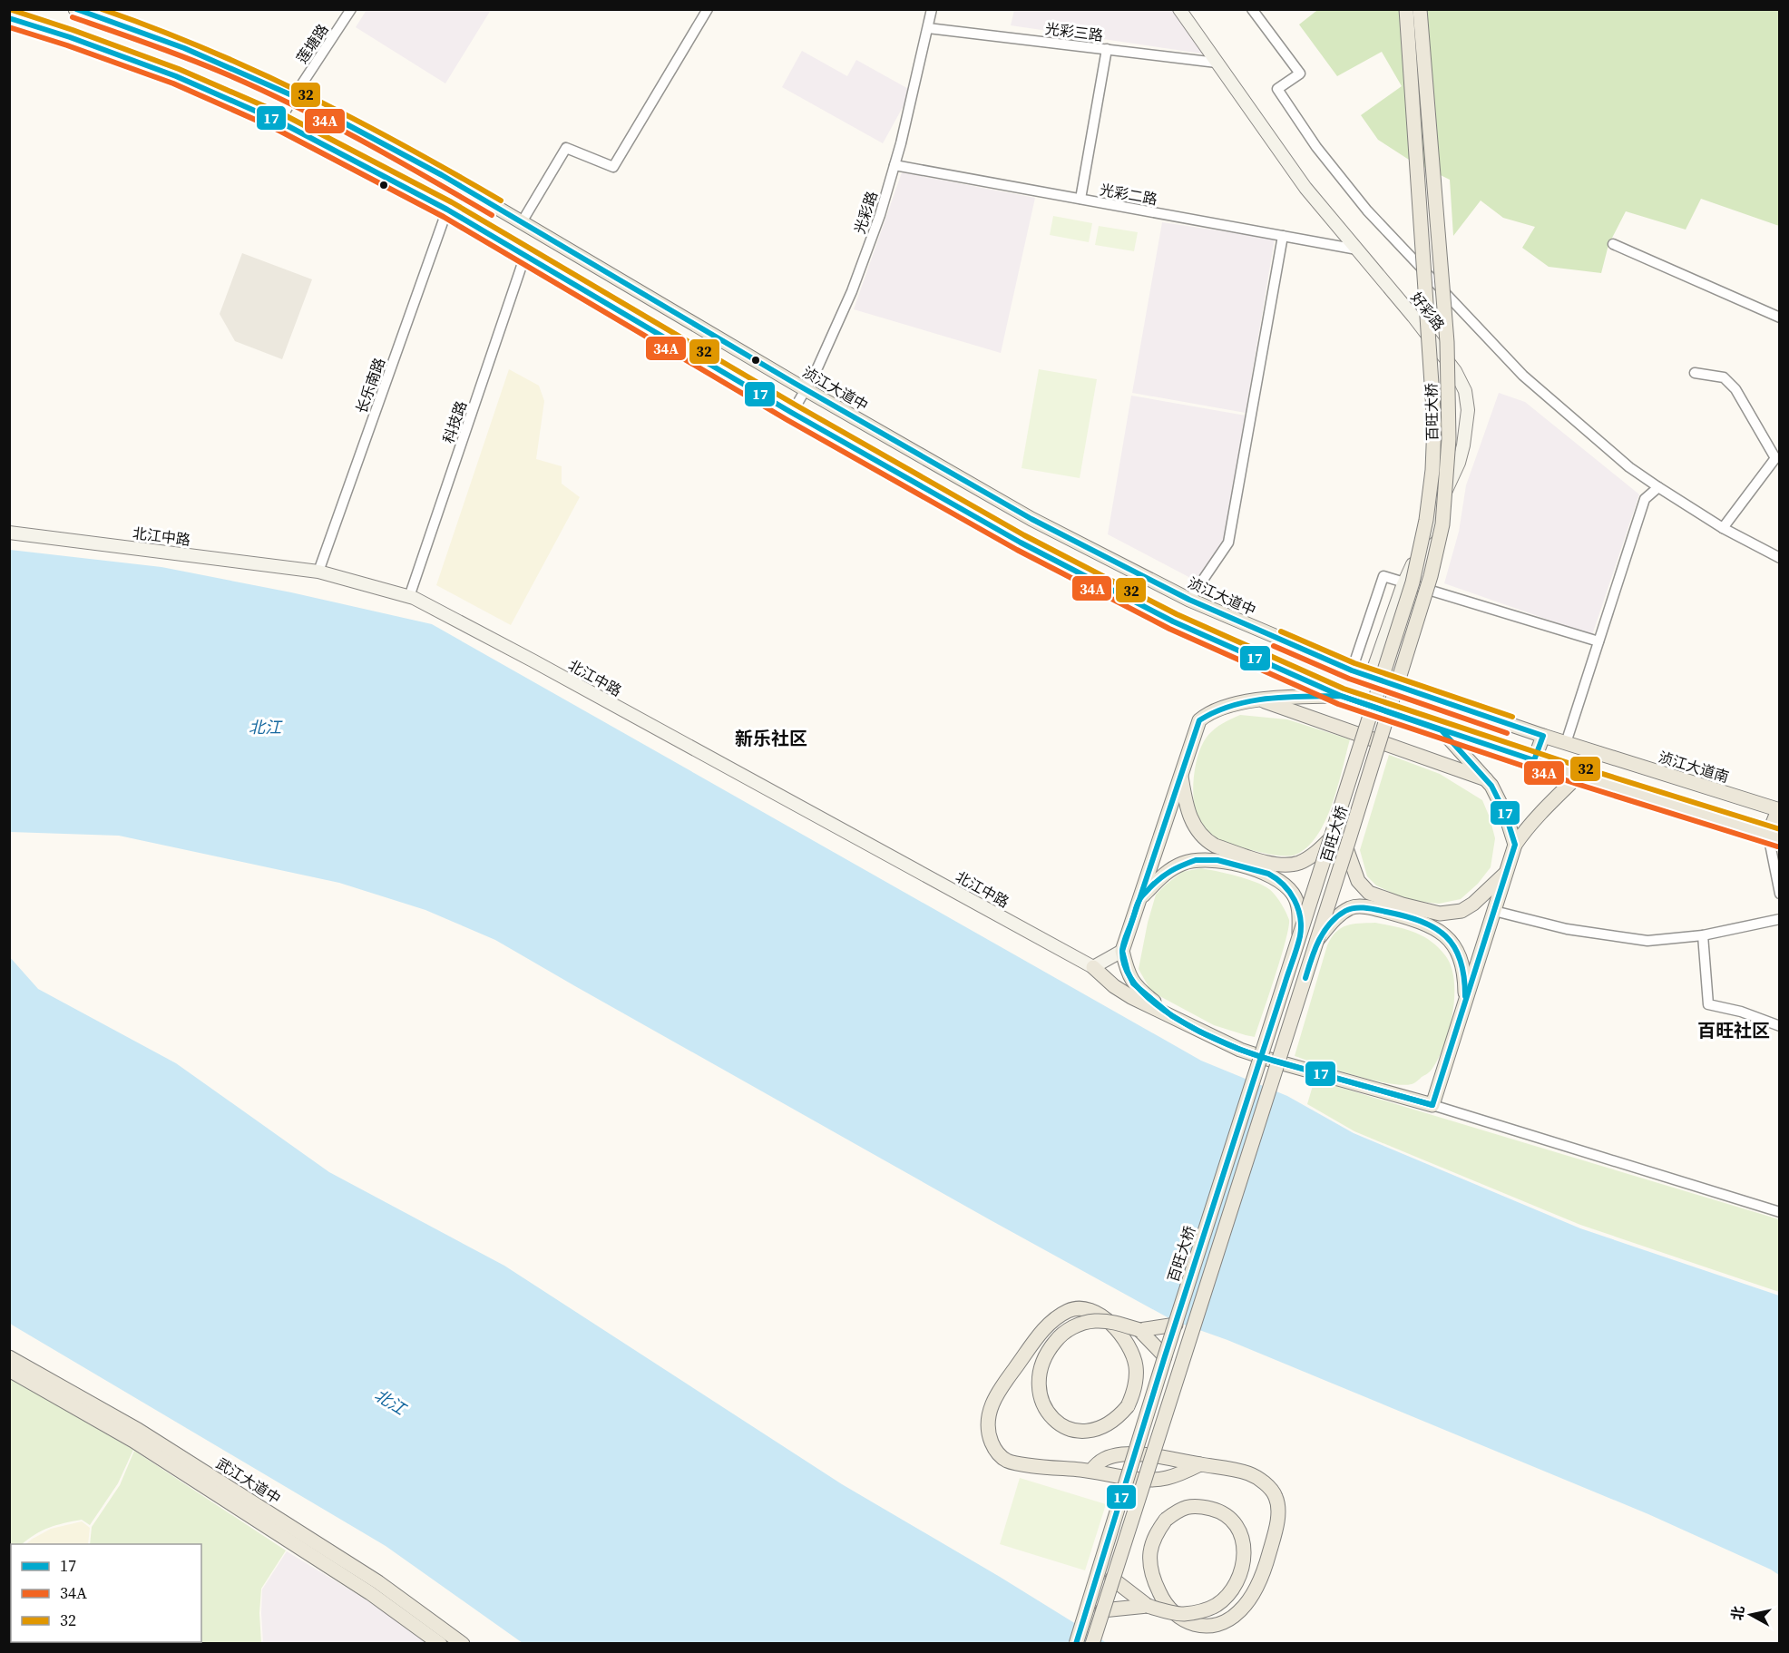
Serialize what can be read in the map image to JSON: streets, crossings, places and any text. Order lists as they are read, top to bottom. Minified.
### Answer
{"streets":{"main road":["浈江大道中","百旺大桥","浈江大道南","武江大道中"],"street":["光彩三路","莲塘路","光彩二路","光彩路","好彩路","长乐南路","科技路","北江中路"]},"crossings":[["光彩三路","光彩路"],["光彩三路","好彩路"],["莲塘路","浈江大道中"],["光彩二路","光彩路"],["光彩二路","好彩路"],["光彩路","浈江大道中"],["好彩路","浈江大道中"],["长乐南路","北江中路"],["浈江大道中","浈江大道南"],["科技路","北江中路"]],"districts":["新乐社区","百旺社区"],"water":["北江"],"lines":["transit line 17","transit line 32","transit line 34A"],"legend":["17","34A","32"],"north":"left"}
